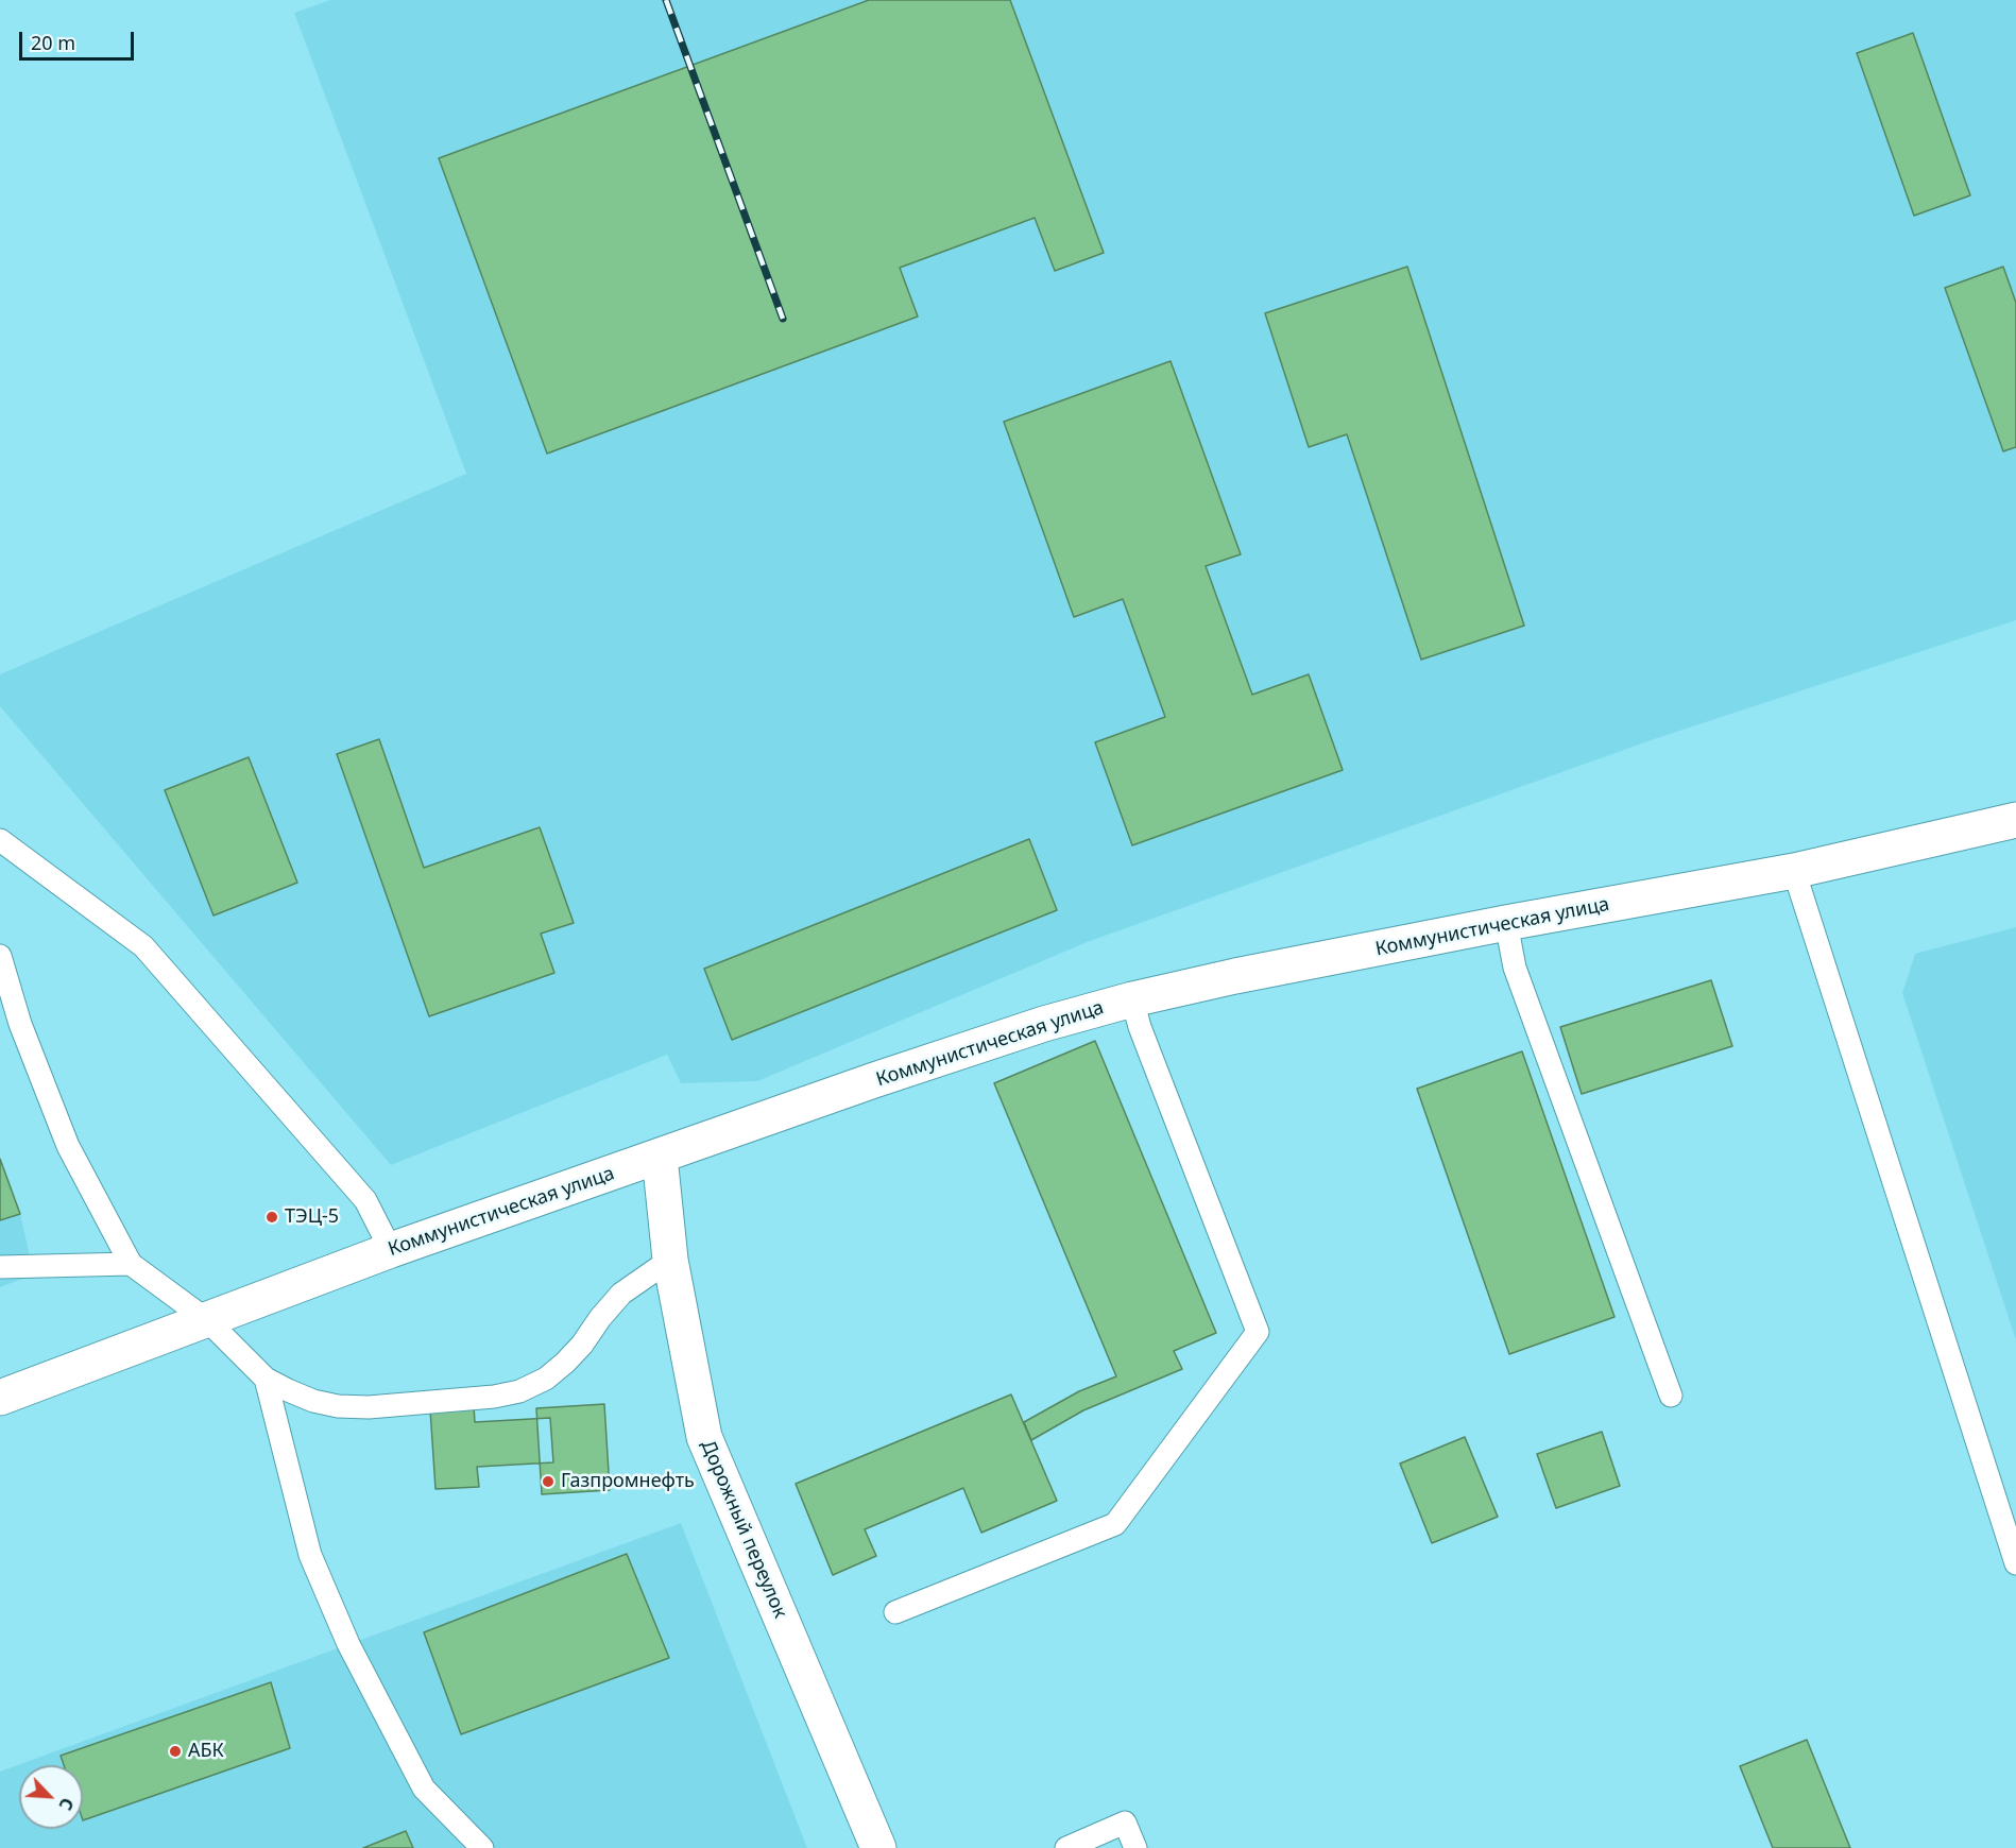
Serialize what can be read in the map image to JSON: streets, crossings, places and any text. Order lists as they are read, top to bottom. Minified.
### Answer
{"streets":{"main road":["Коммунистическая улица","Дорожный переулок"]},"crossings":[["Коммунистическая улица","Дорожный переулок"]],"places":["ТЭЦ-5","Газпромнефть","АБК"],"scale_bar":"20 m","north":"bottom right"}
